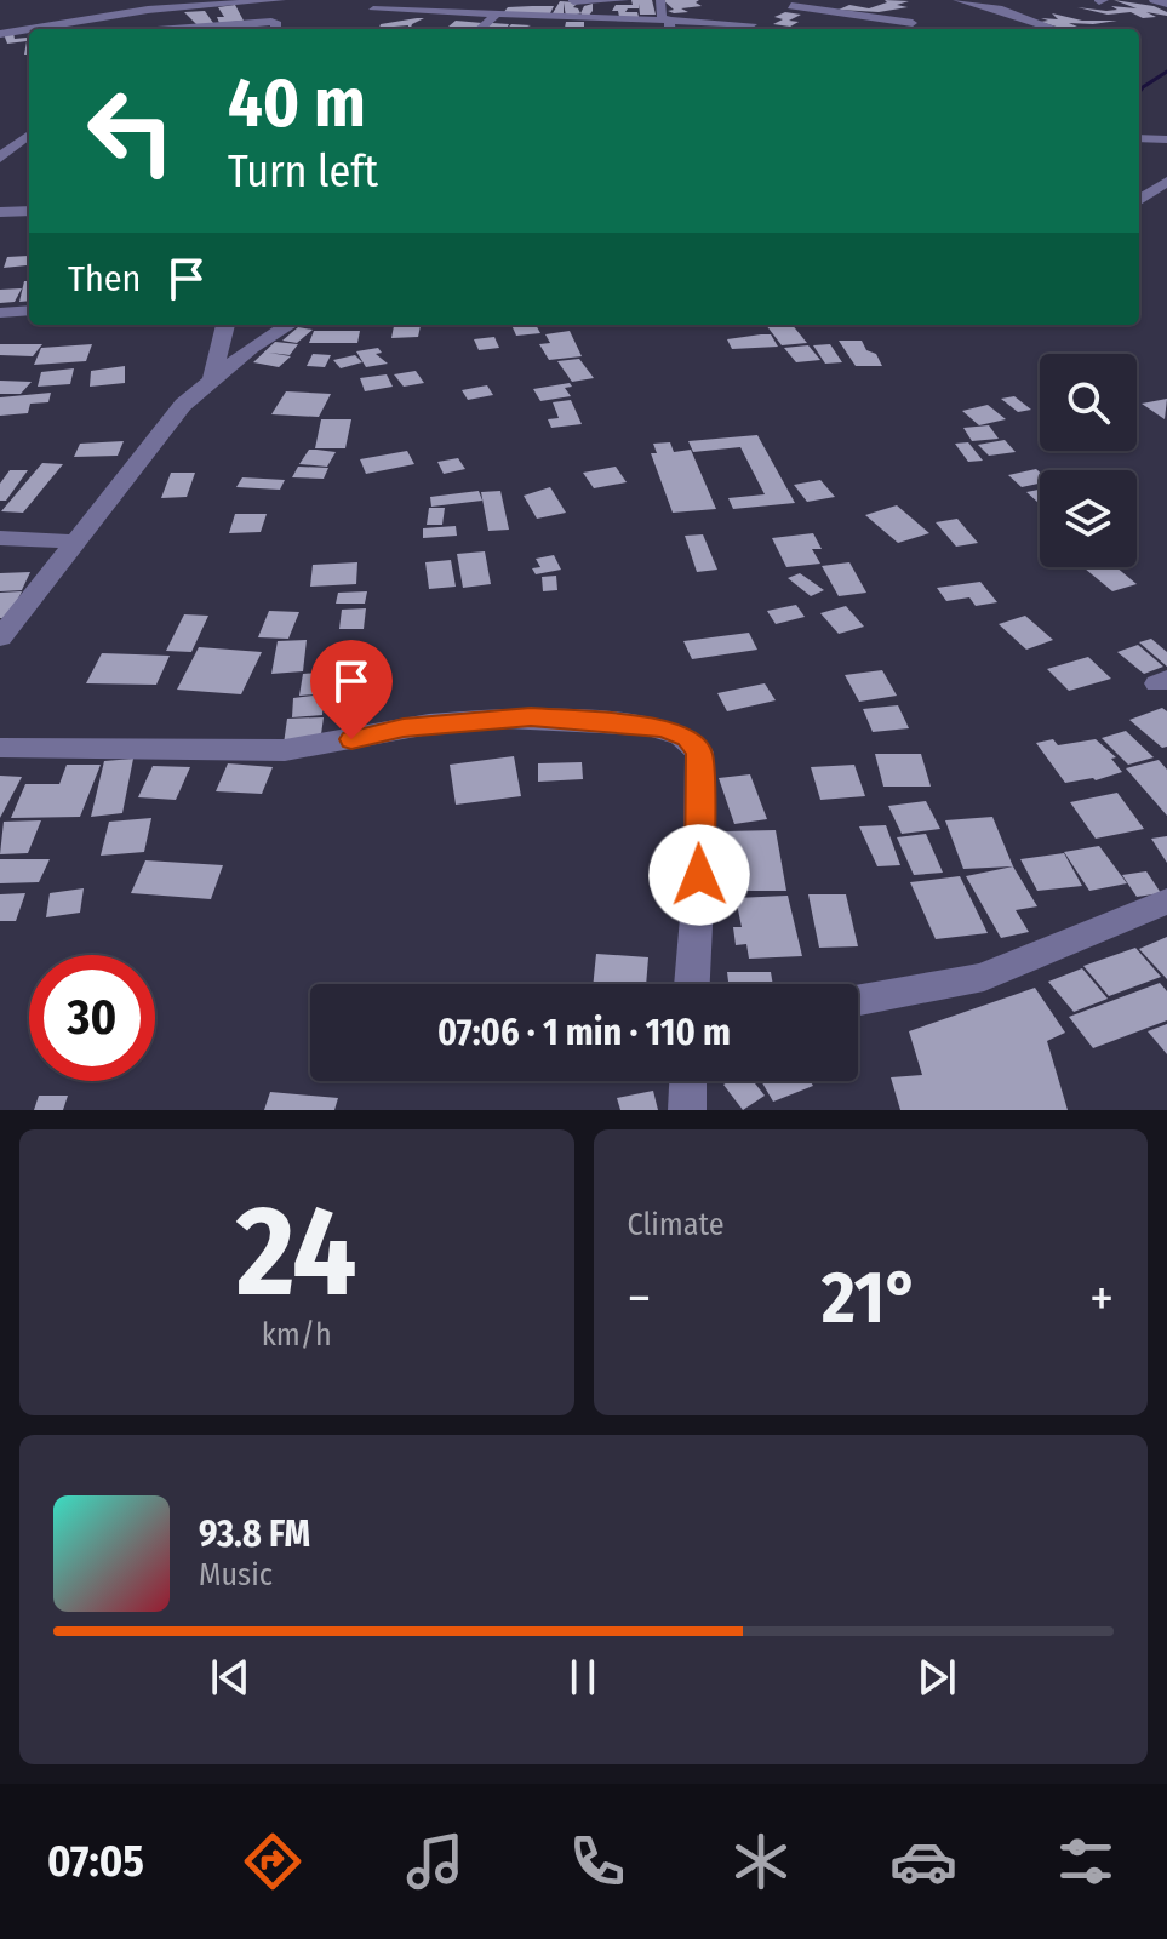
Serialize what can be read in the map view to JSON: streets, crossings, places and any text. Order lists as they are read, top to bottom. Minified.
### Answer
{"page":{"turn":["40 m","Turn left"],"then":"Then","limit":"30","trip":"07:06 · 1 min · 110 m","tile":[["24","km/h"],"Climate"],"heat":["−","21°","+"],"song":["93.8 FM","Music"],"tabs":"07:05"}}
